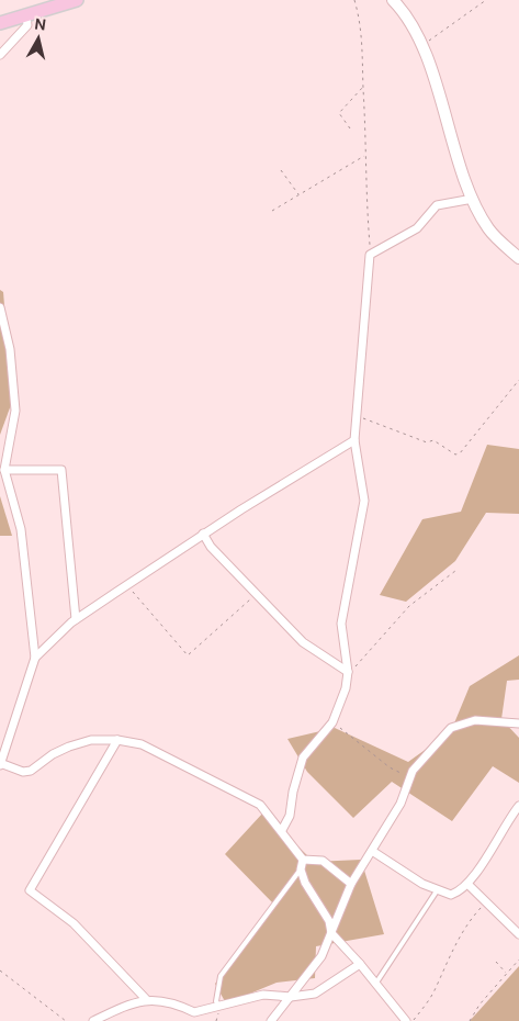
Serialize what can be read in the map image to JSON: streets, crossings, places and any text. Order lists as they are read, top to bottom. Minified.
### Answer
{"north":"top"}
